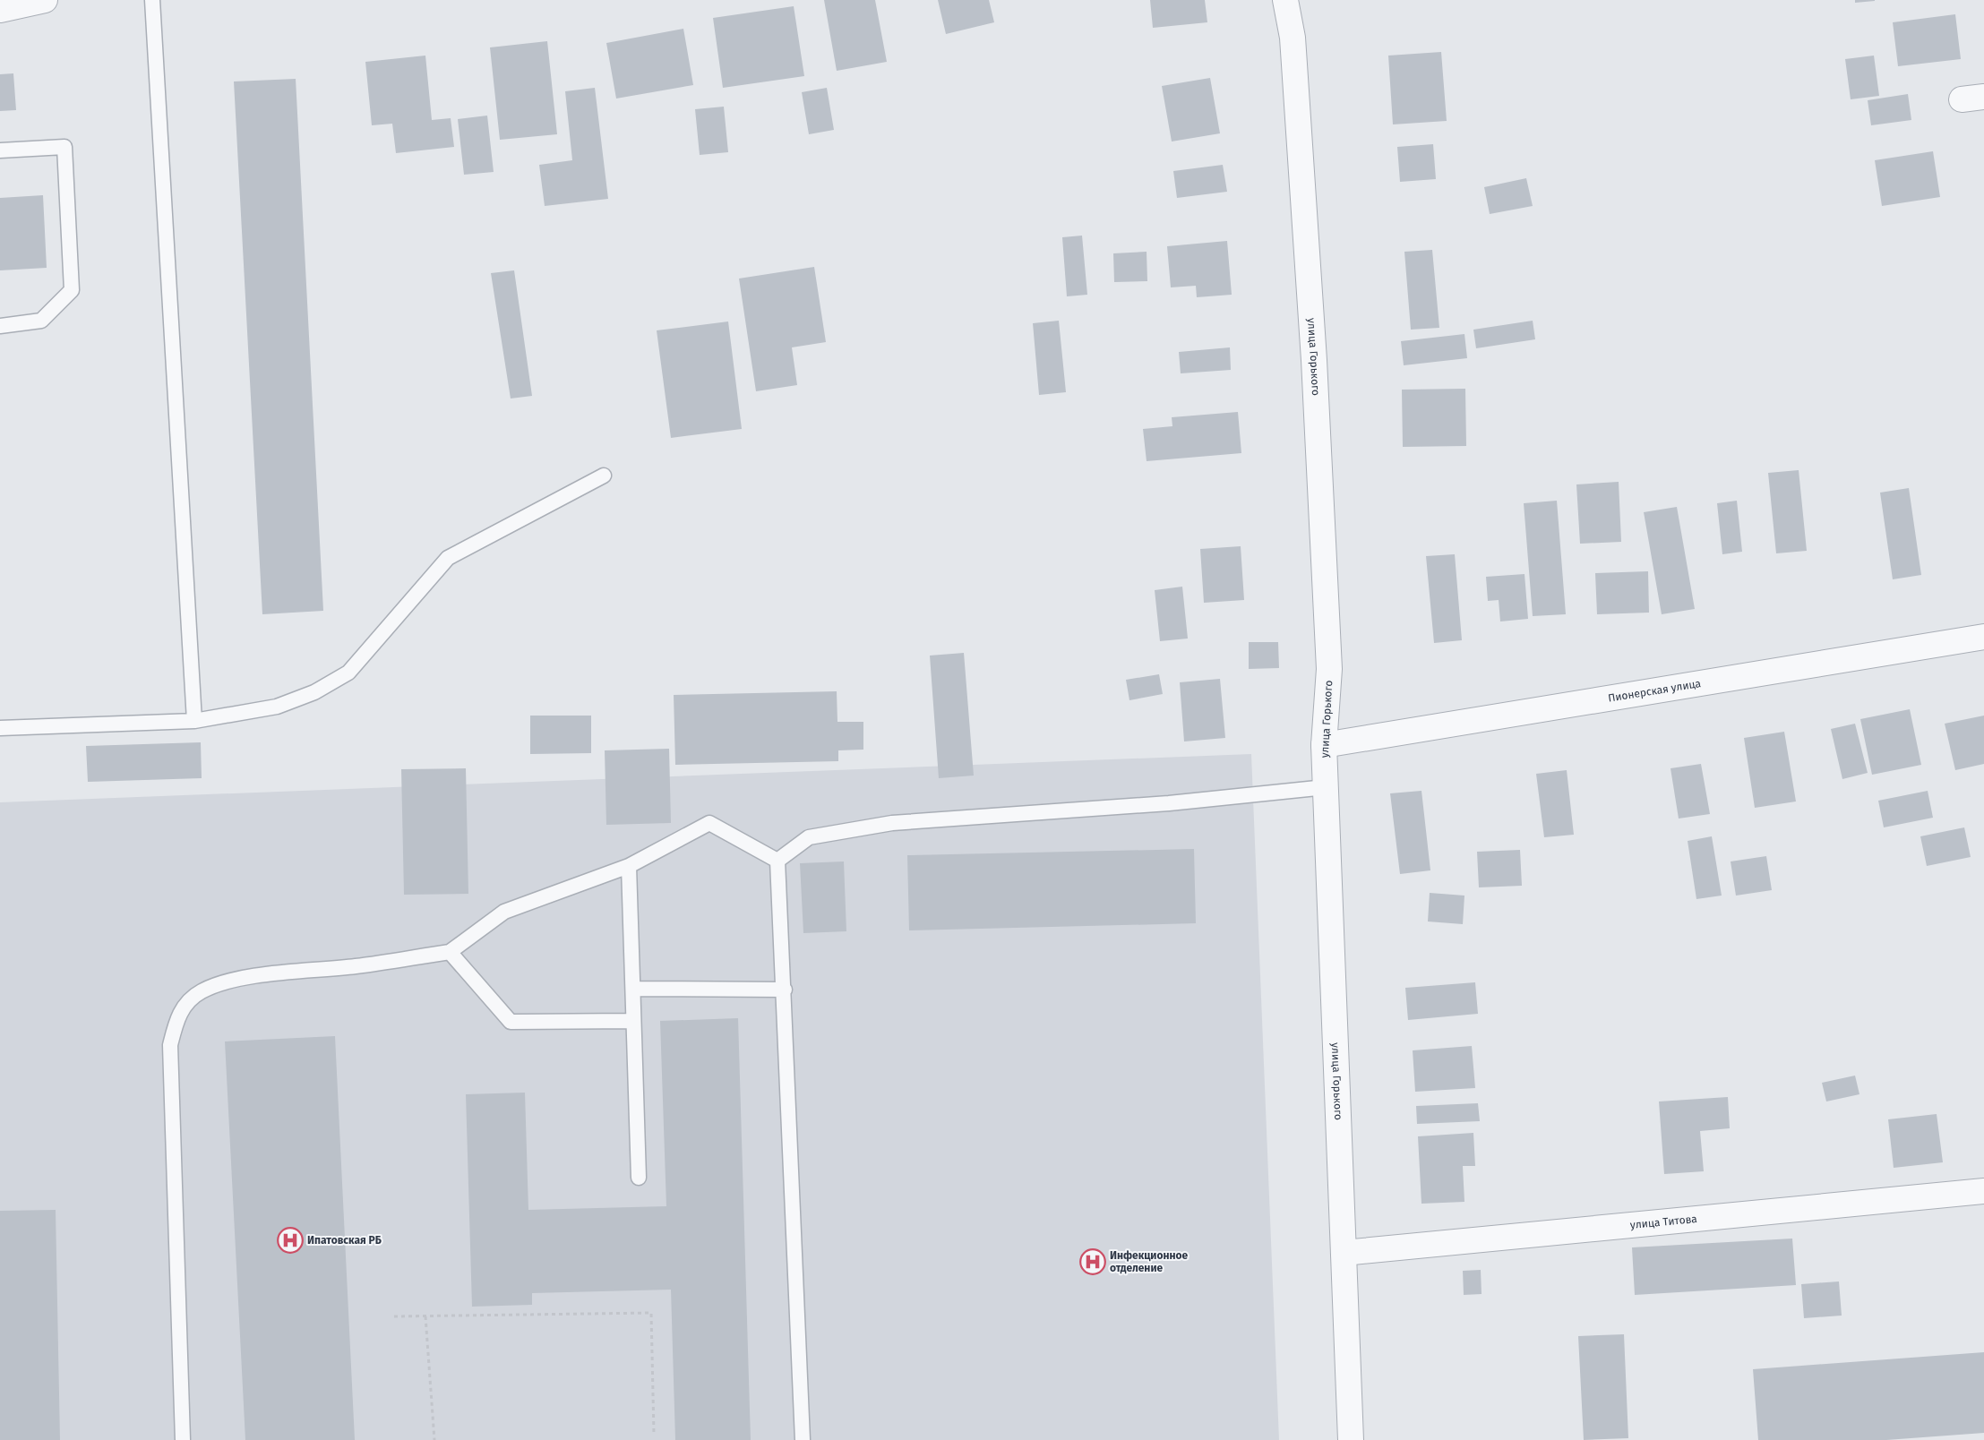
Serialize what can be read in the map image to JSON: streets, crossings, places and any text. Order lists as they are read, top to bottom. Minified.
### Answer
{"streets":{"street":["улица Горького","Пионерская улица","улица Титова"]},"crossings":[["улица Горького","Пионерская улица"],["улица Горького","улица Титова"]],"places":{"hospital":["Ипатовская РБ","Инфекционное отделение"]}}
